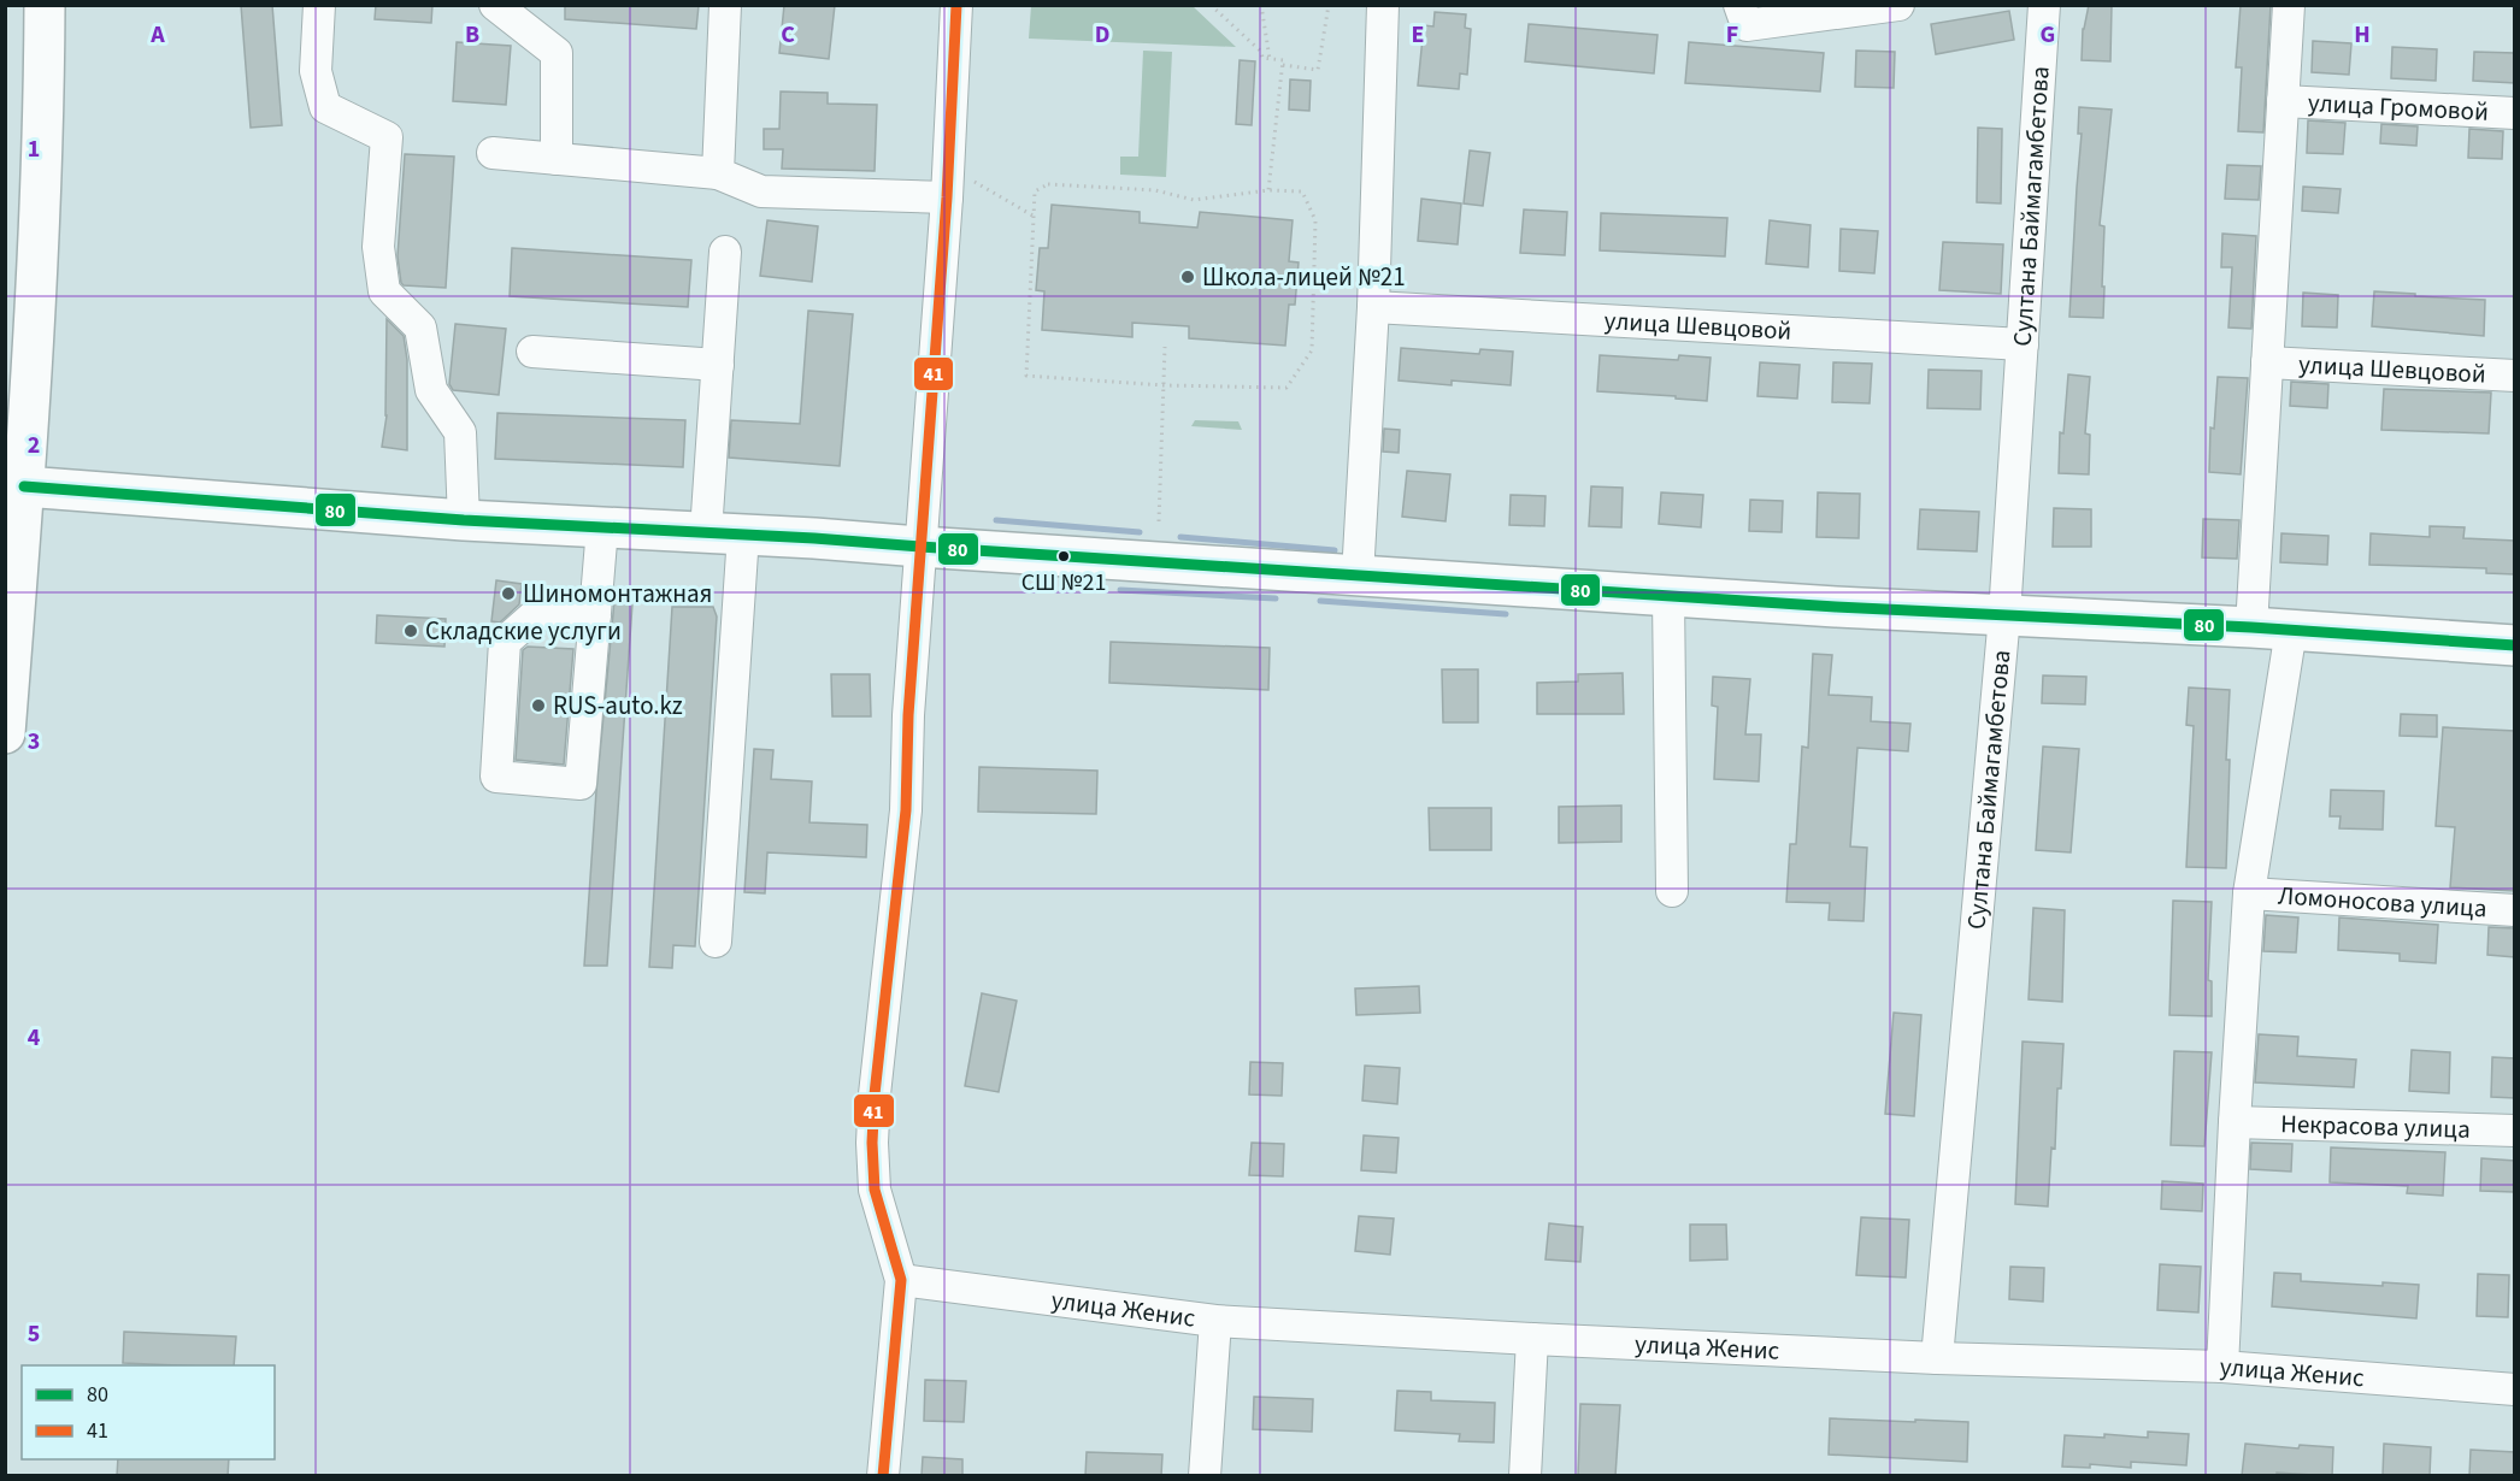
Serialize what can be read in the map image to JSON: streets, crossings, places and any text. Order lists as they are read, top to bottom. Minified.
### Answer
{"streets":{"street":["улица Громовой","Султана Баймагамбетова","улица Шевцовой","Ломоносова улица","Некрасова улица","улица Женис"]},"crossings":[["Султана Баймагамбетова","улица Шевцовой"],["Султана Баймагамбетова","улица Женис"]],"places":["Школа-лицей №21","СШ №21","Шиномонтажная","Складские услуги","RUS-auto.kz"],"lines":["transit line 41","transit line 80"],"legend":["80","41"],"grid":{"columns":["A","B","C","D","E","F","G","H"],"rows":["1","2","3","4","5"]}}
